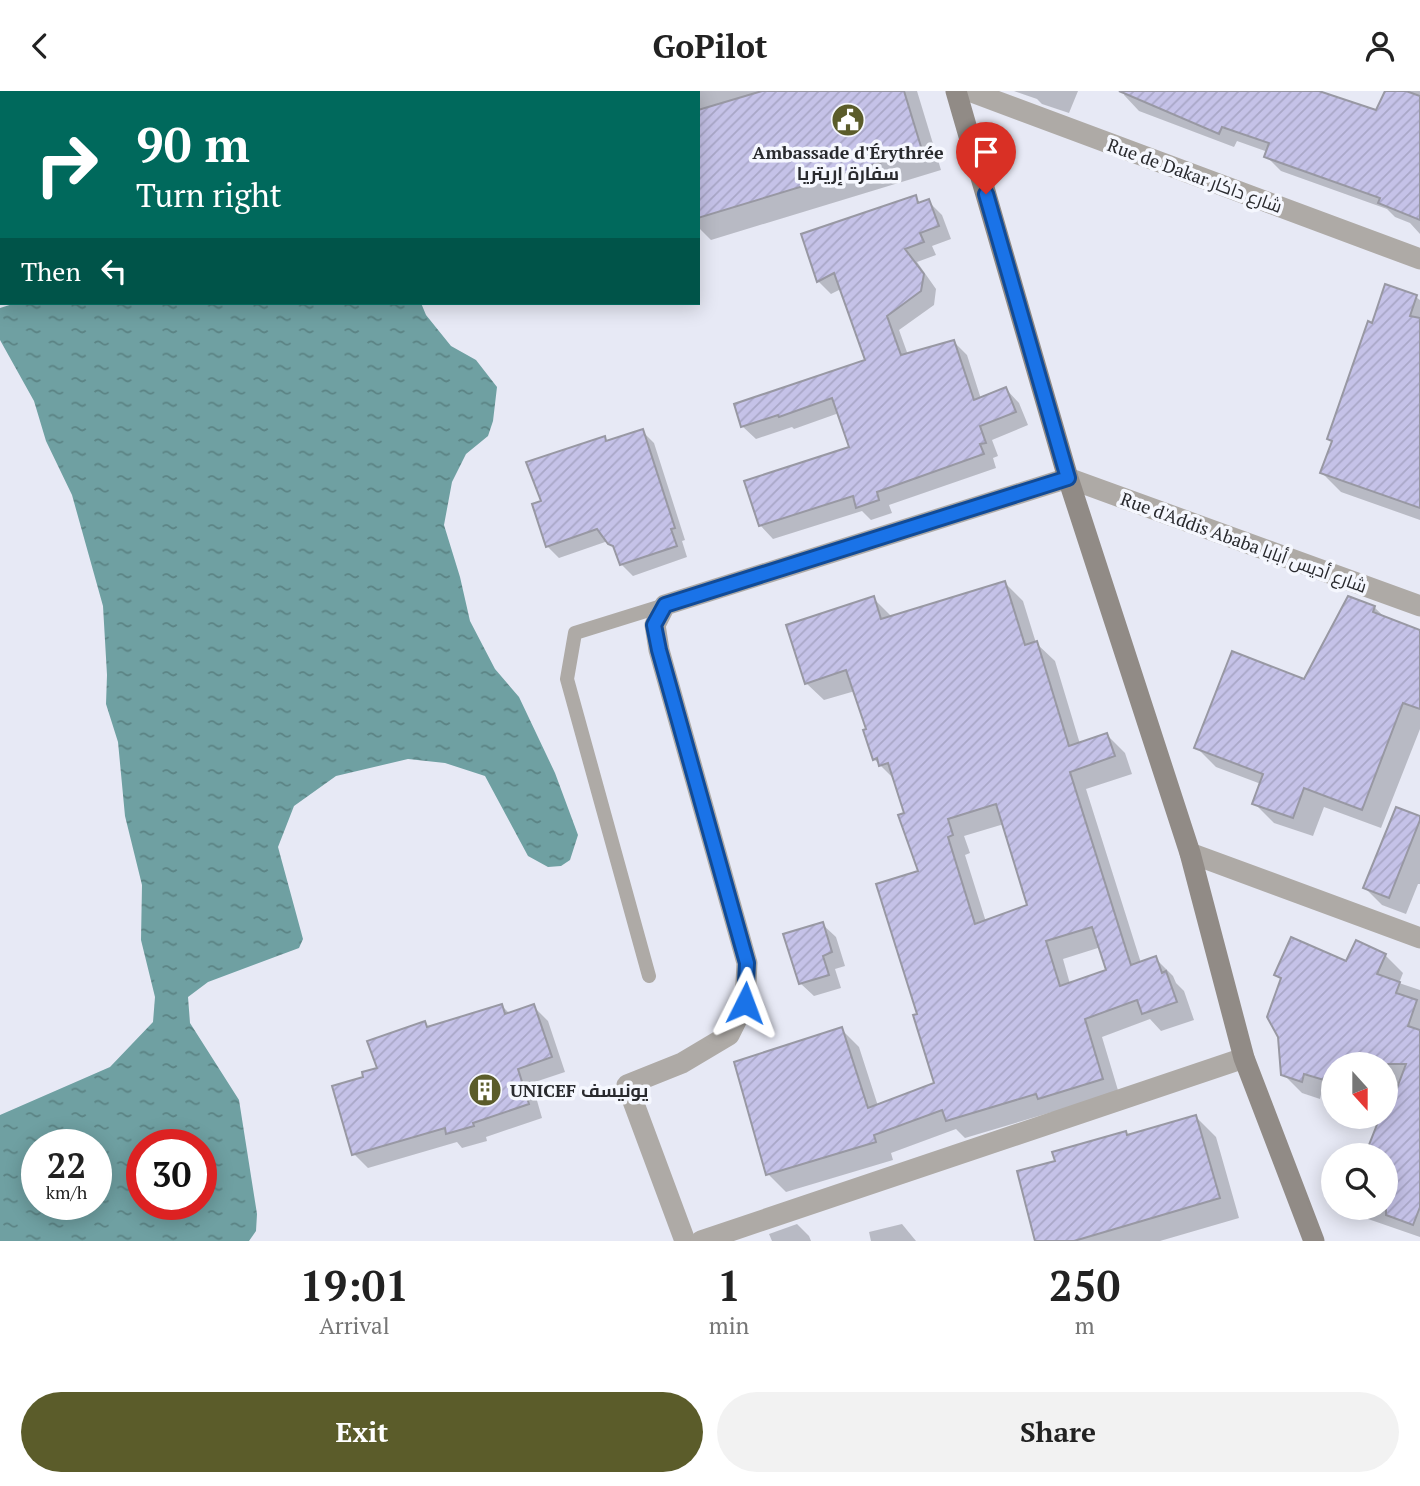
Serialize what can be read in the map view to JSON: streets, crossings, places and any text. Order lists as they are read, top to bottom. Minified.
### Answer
{"streets":{"street":["Rue de Dakar شارع داكار","Rue d'Addis Ababa شارع أديس أبابا"]},"places":{"public building":["Ambassade d'Érythrée سفارة إريتريا"],"building":["UNICEF يونيسف"]},"north":"bottom","page":{"header":"GoPilot","turn":["90 m","Turn right"],"then":"Then","speed":"22 km/h","limit":"30","eta":["19:01","Arrival","1","min","250","m"],"buttons":["Exit","Share"]}}
